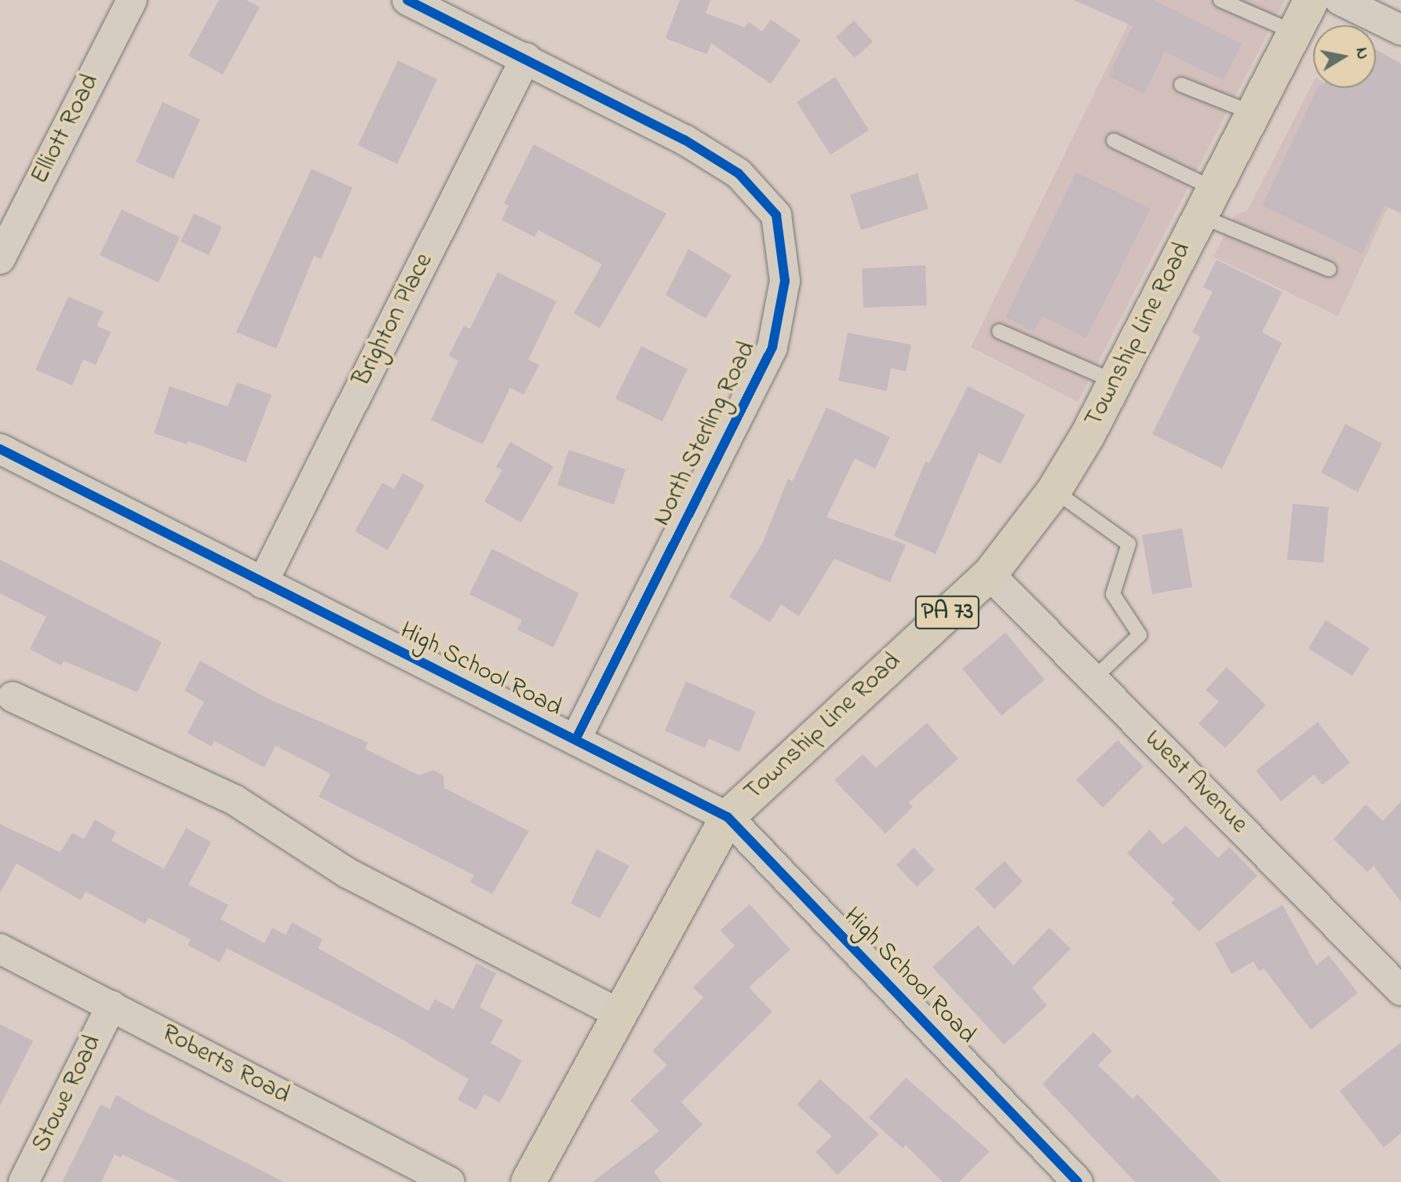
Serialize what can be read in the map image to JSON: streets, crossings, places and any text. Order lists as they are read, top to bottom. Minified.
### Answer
{"streets":{"main road":["Township Line Road","PA 73"],"street":["Elliott Road","Brighton Place","North Sterling Road","High School Road","West Avenue","Roberts Road","Stowe Road"]},"crossings":[["Brighton Place","North Sterling Road"],["Brighton Place","High School Road"],["Township Line Road","High School Road"],["Township Line Road","West Avenue"],["North Sterling Road","High School Road"],["Roberts Road","Stowe Road"]],"north":"right"}
